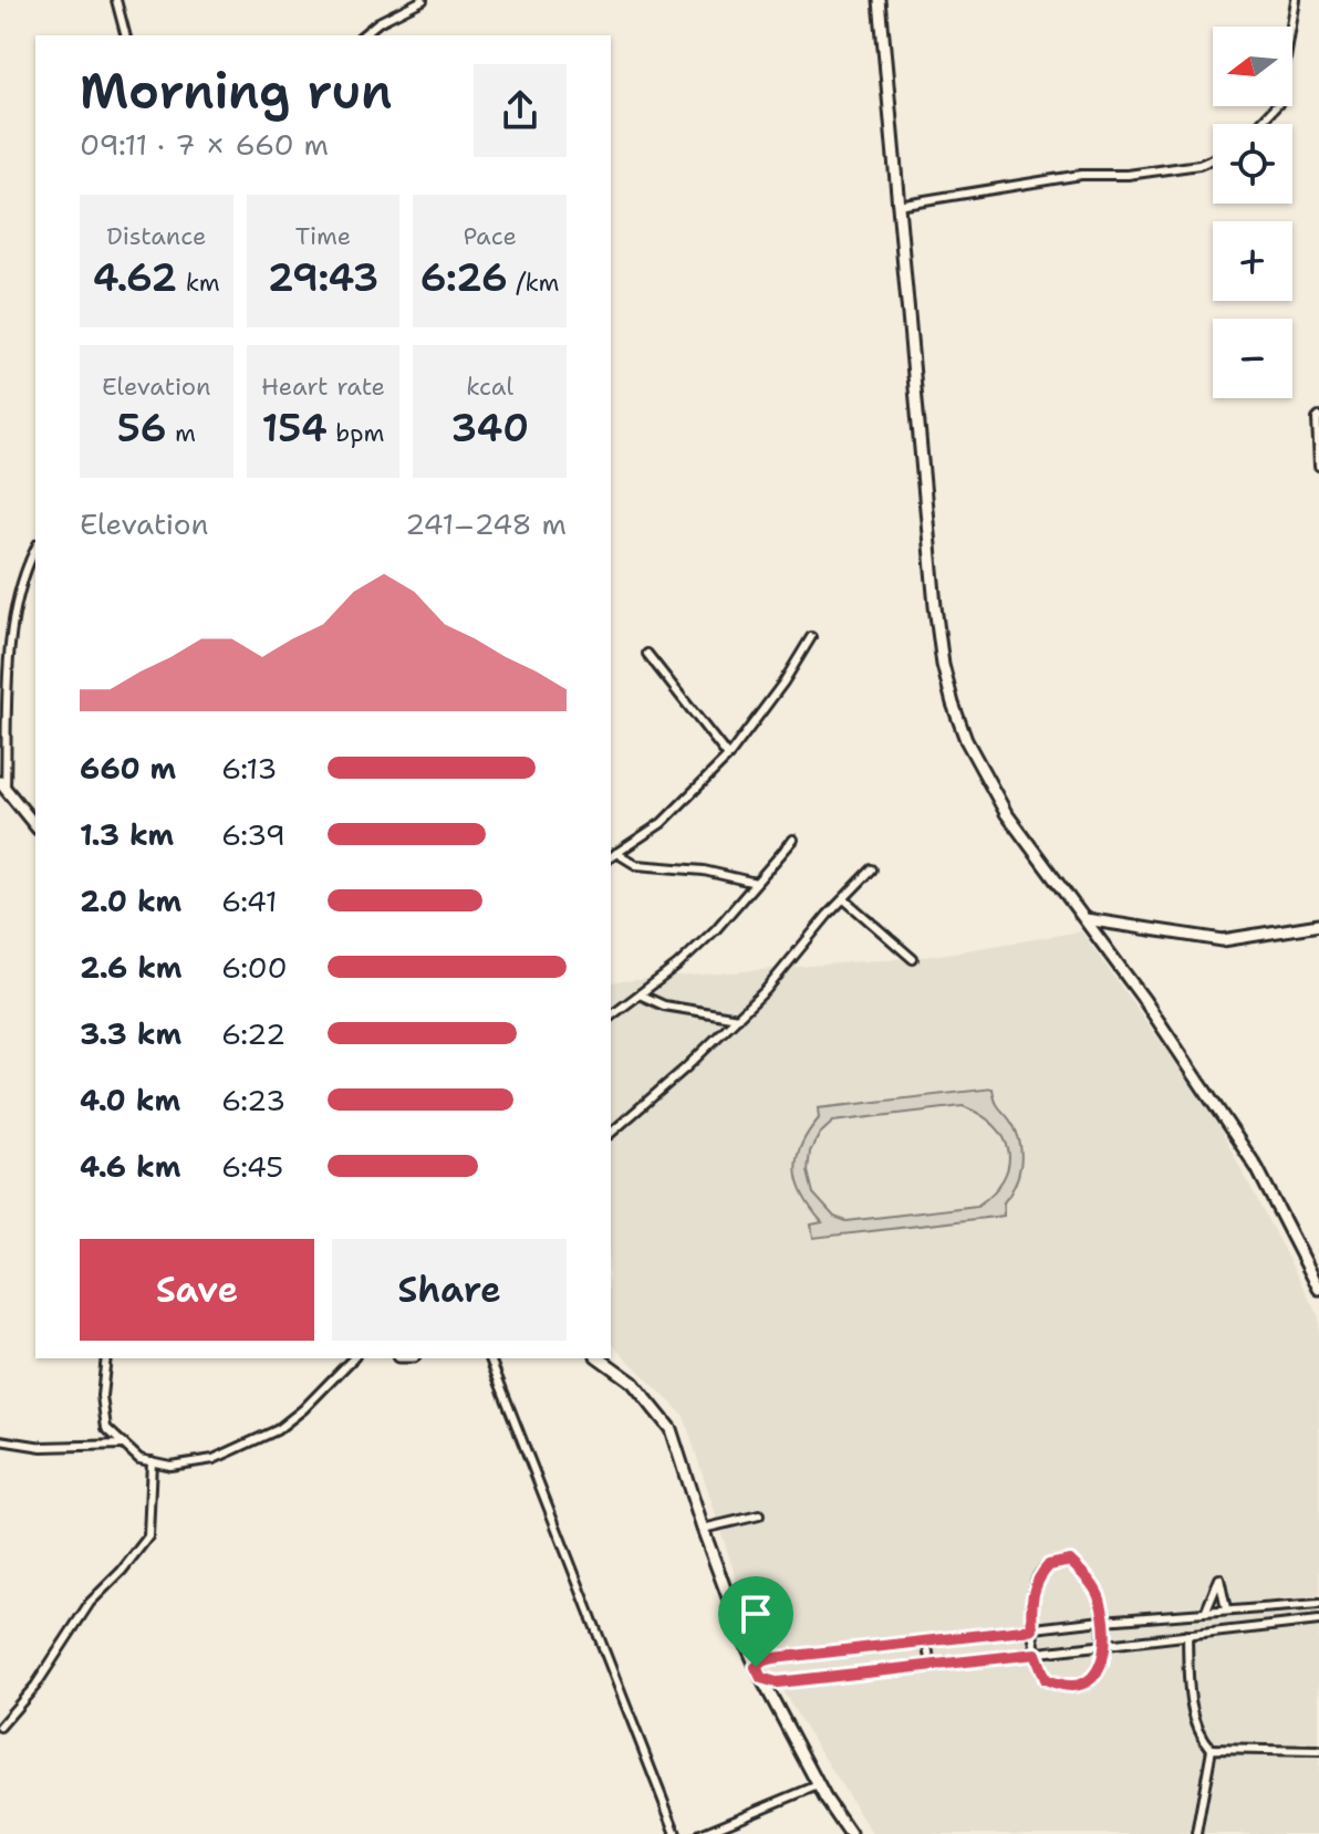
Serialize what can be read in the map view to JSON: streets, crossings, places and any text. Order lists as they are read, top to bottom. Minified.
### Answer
{"north":"left","page":{"map_buttons":["+","−"],"heading":["Morning run","09:11 · 7 × 660 m"],"stats":[["Distance","4.62 km"],["Time","29:43"],["Pace","6:26 /km"],["Elevation","56 m"],["Heart rate","154 bpm"],["kcal","340"]],"chart":["Elevation","241–248 m"],"list":[{"name":"660 m","note":"6:13"},{"name":"1.3 km","note":"6:39"},{"name":"2.0 km","note":"6:41"},{"name":"2.6 km","note":"6:00"},{"name":"3.3 km","note":"6:22"},{"name":"4.0 km","note":"6:23"},{"name":"4.6 km","note":"6:45"}],"buttons":["Save","Share"]}}
